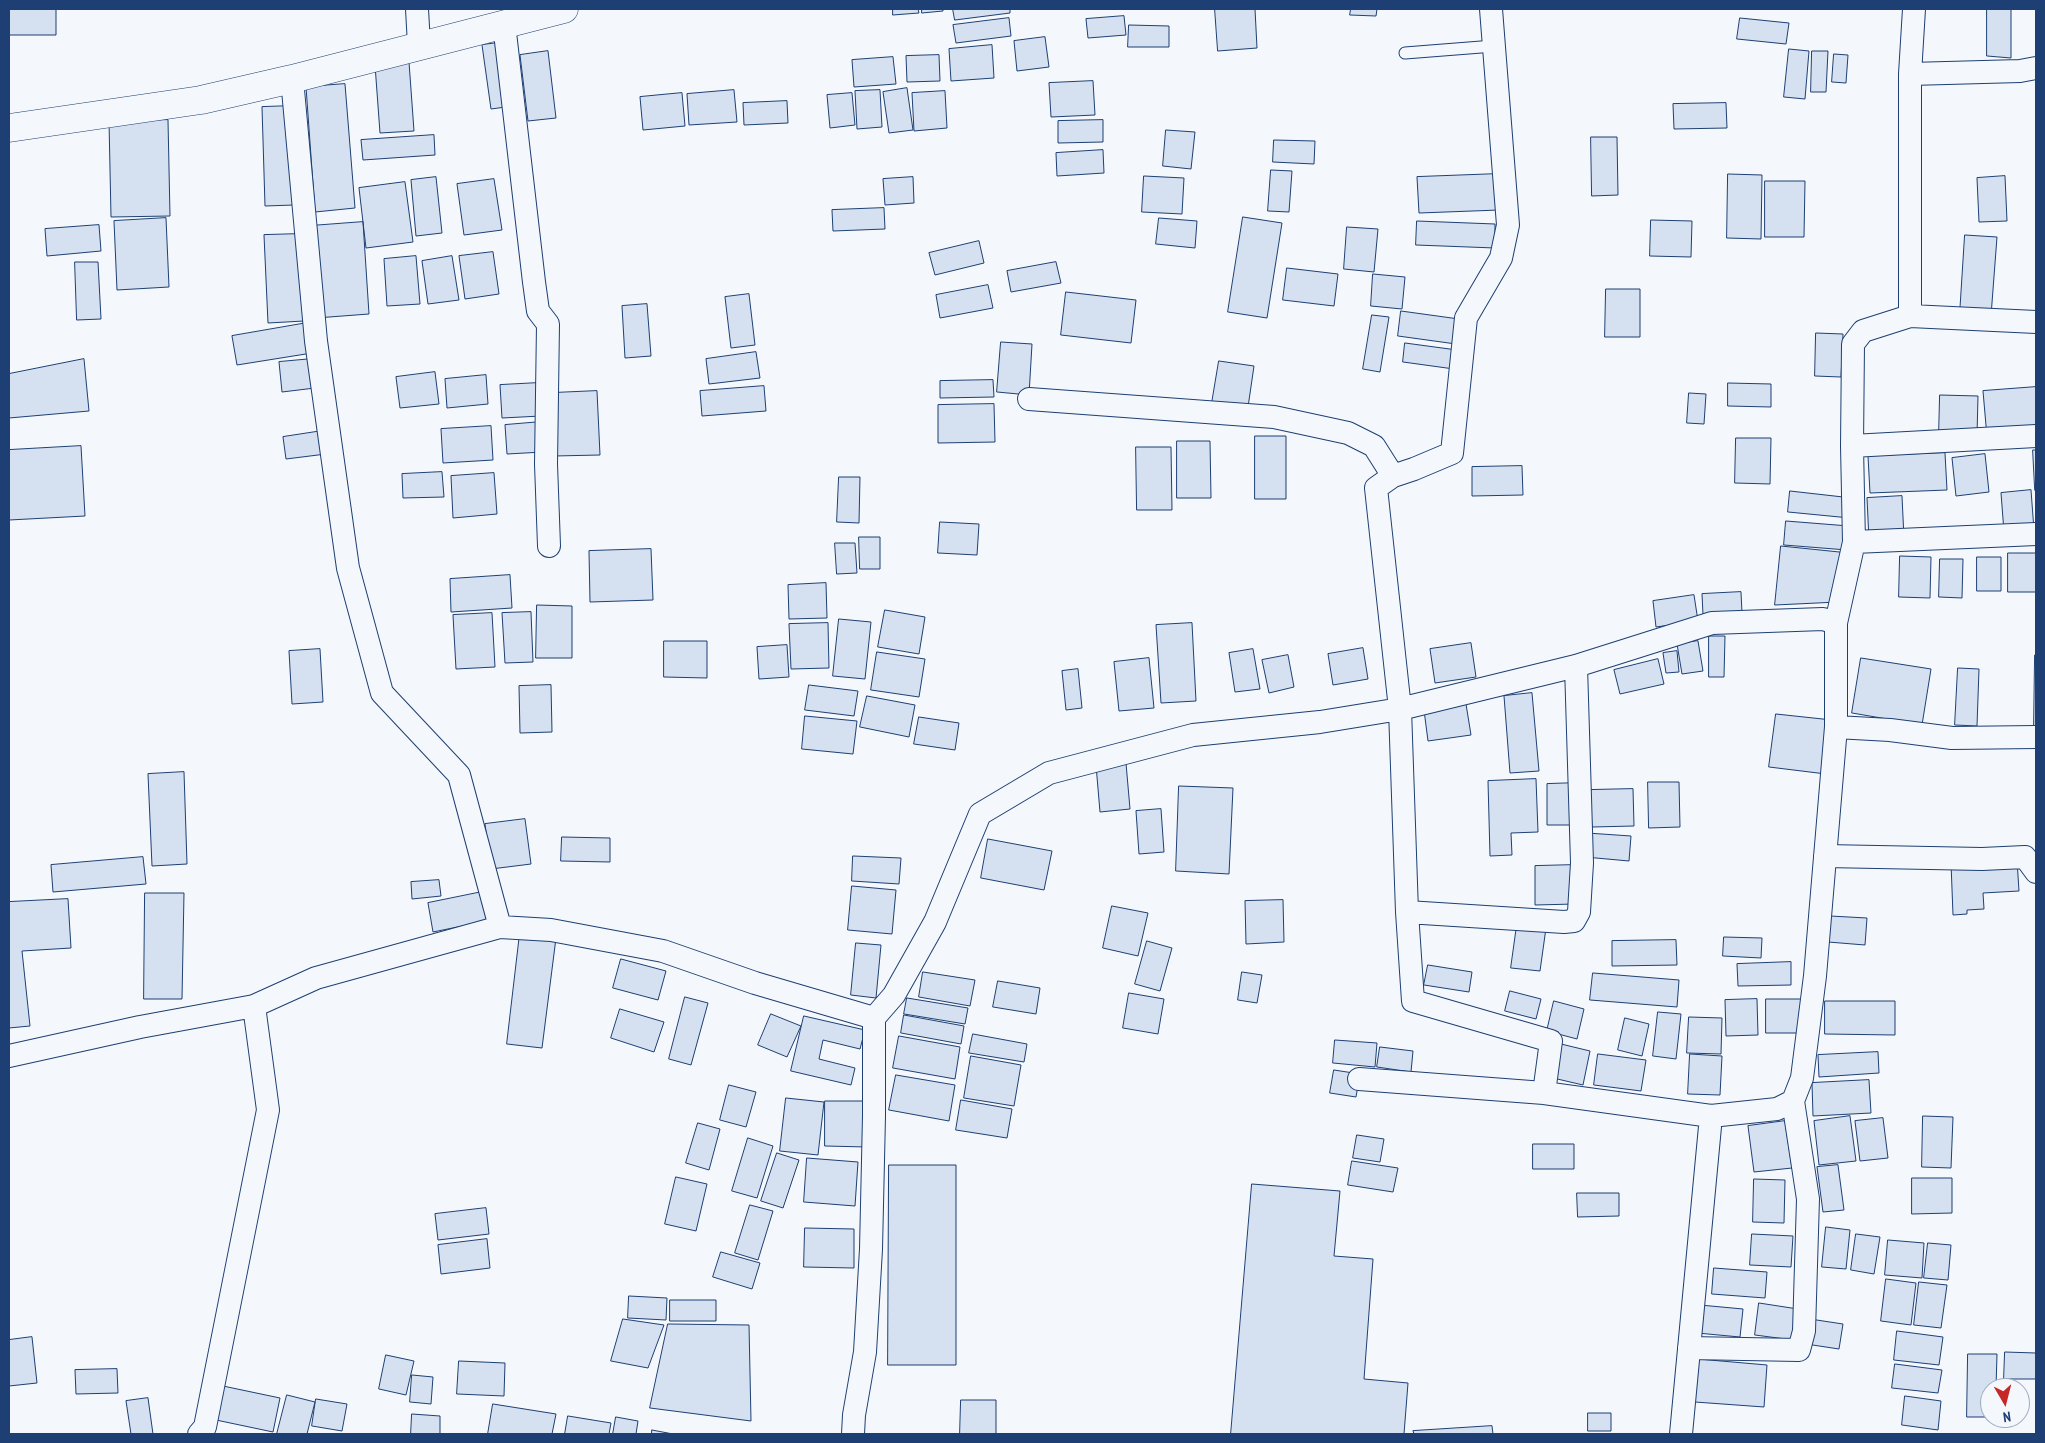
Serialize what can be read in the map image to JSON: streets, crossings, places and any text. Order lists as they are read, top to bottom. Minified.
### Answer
{"north":"bottom"}
